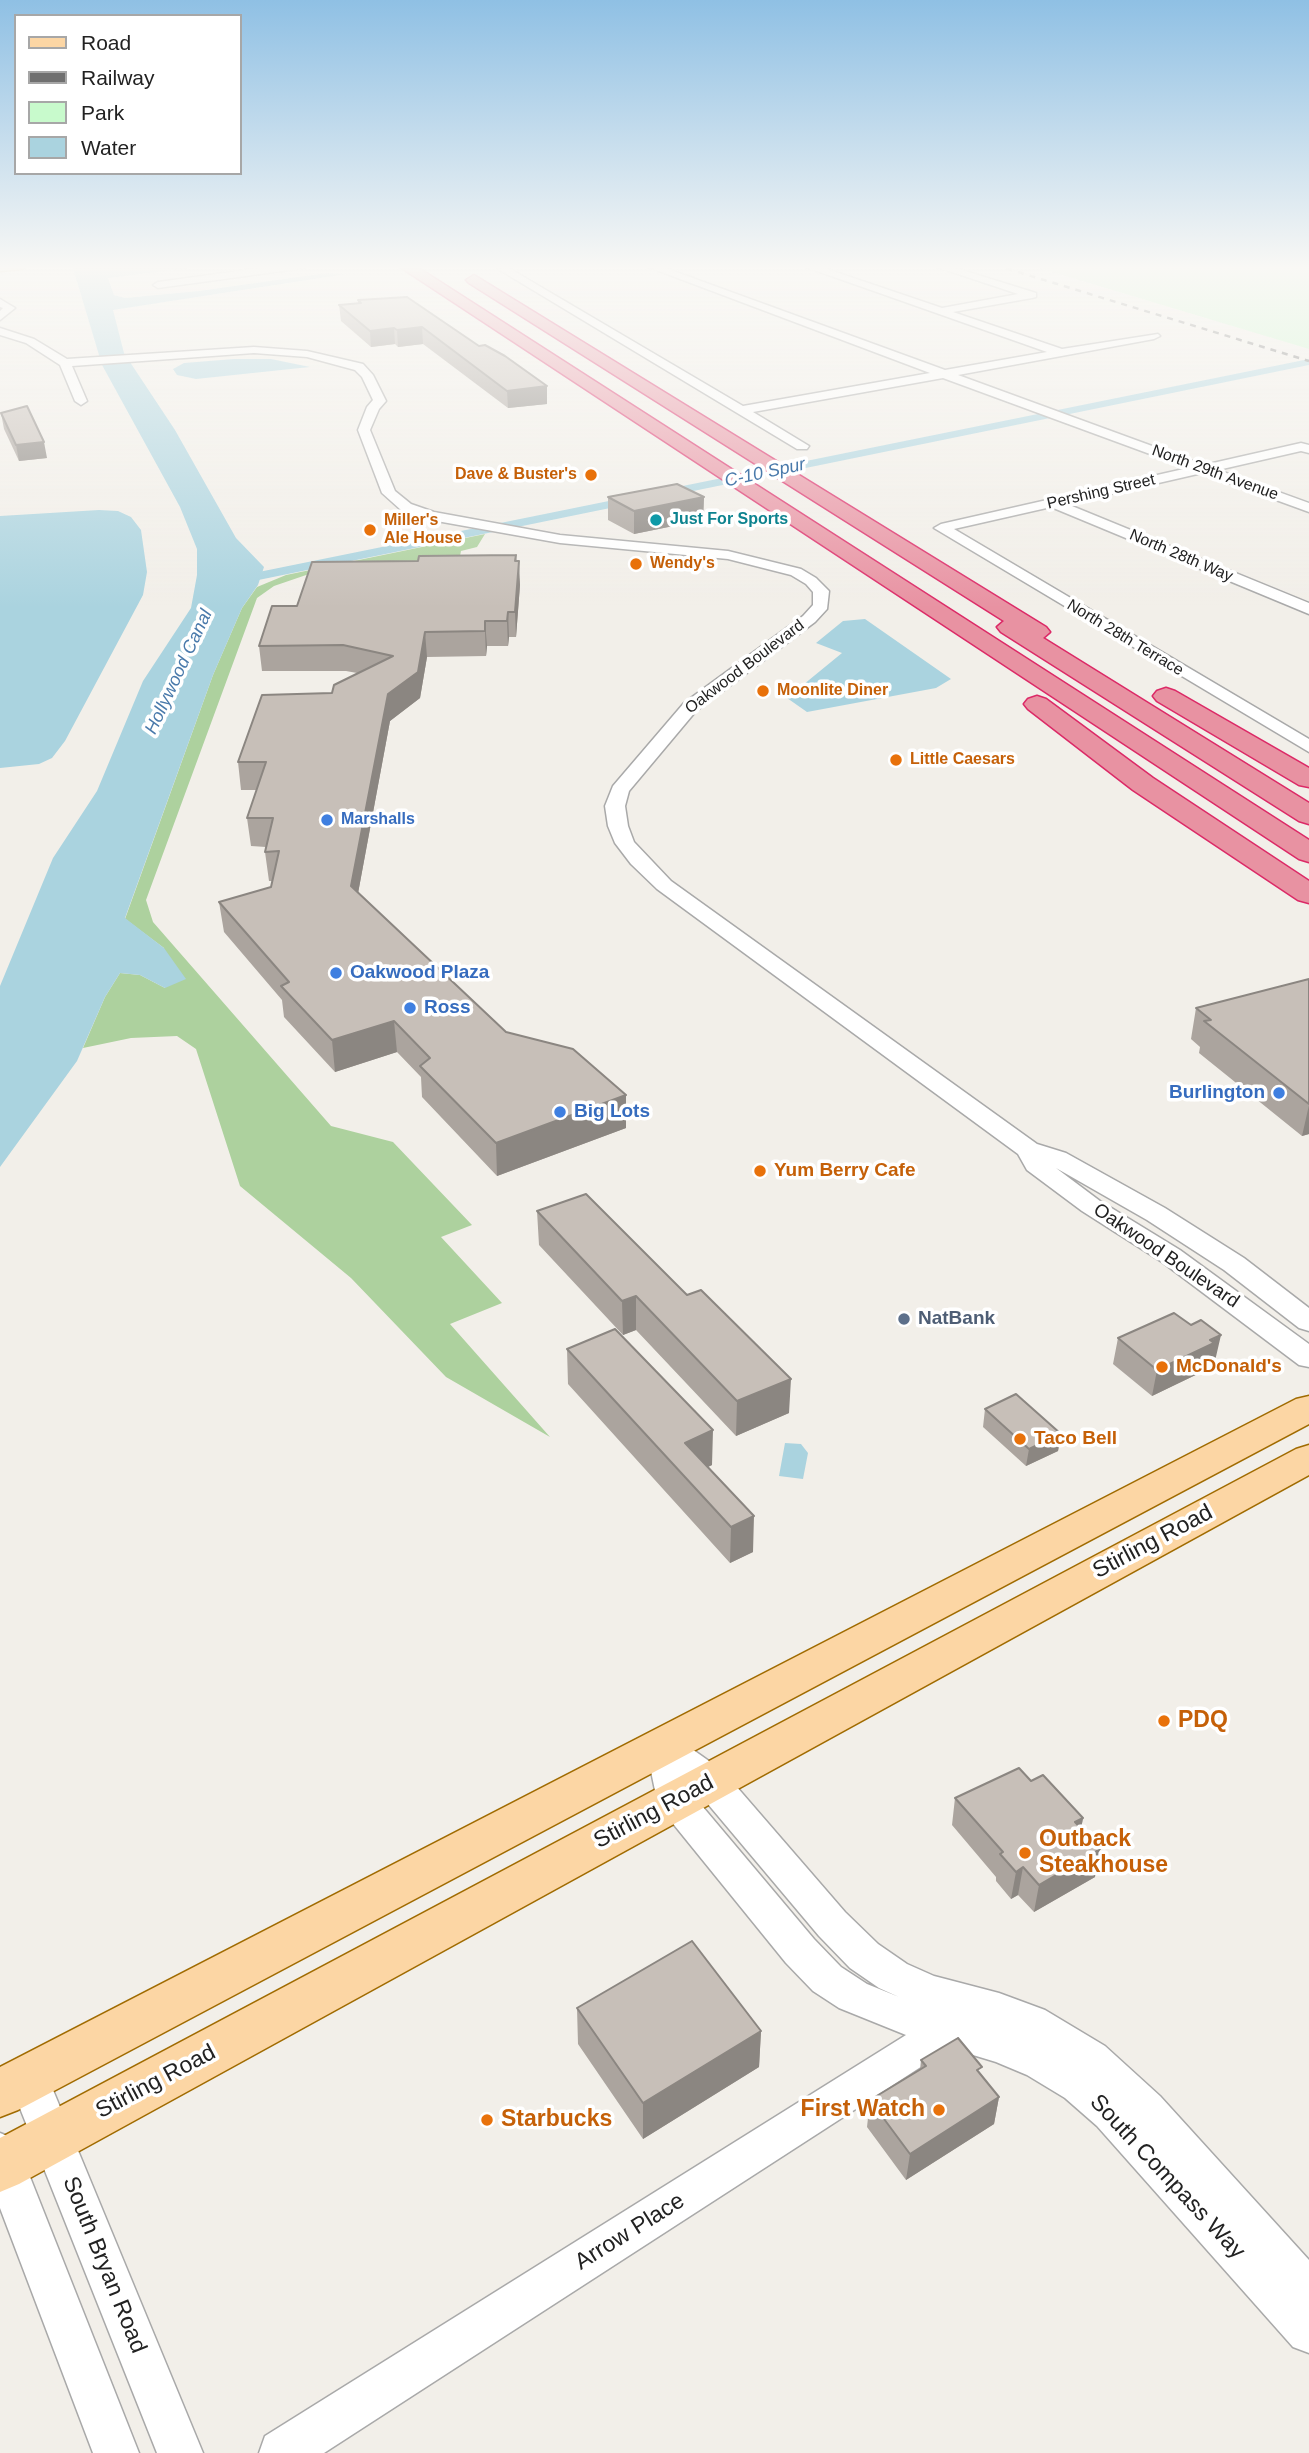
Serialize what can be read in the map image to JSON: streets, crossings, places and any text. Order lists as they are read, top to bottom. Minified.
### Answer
{"streets":{"main road":["Stirling Road"],"street":["North 29th Avenue","Pershing Street","North 28th Way","North 28th Terrace","Oakwood Boulevard","South Compass Way","Arrow Place","South Bryan Road"]},"crossings":[["North 29th Avenue","Pershing Street"],["Pershing Street","North 28th Way"],["Pershing Street","North 28th Terrace"],["Stirling Road","South Compass Way"],["Stirling Road","South Bryan Road"],["South Compass Way","Arrow Place"]],"water":["C-10 Spur","Hollywood Canal"],"places":["Dave & Buster's","Just For Sports","Miller's Ale House","Wendy's","Moonlite Diner","Little Caesars","Marshalls","Oakwood Plaza","Ross","Burlington","Big Lots","Yum Berry Cafe","NatBank","McDonald's","Taco Bell","PDQ","Outback Steakhouse","First Watch","Starbucks"],"legend":["Road","Railway","Park","Water"]}
